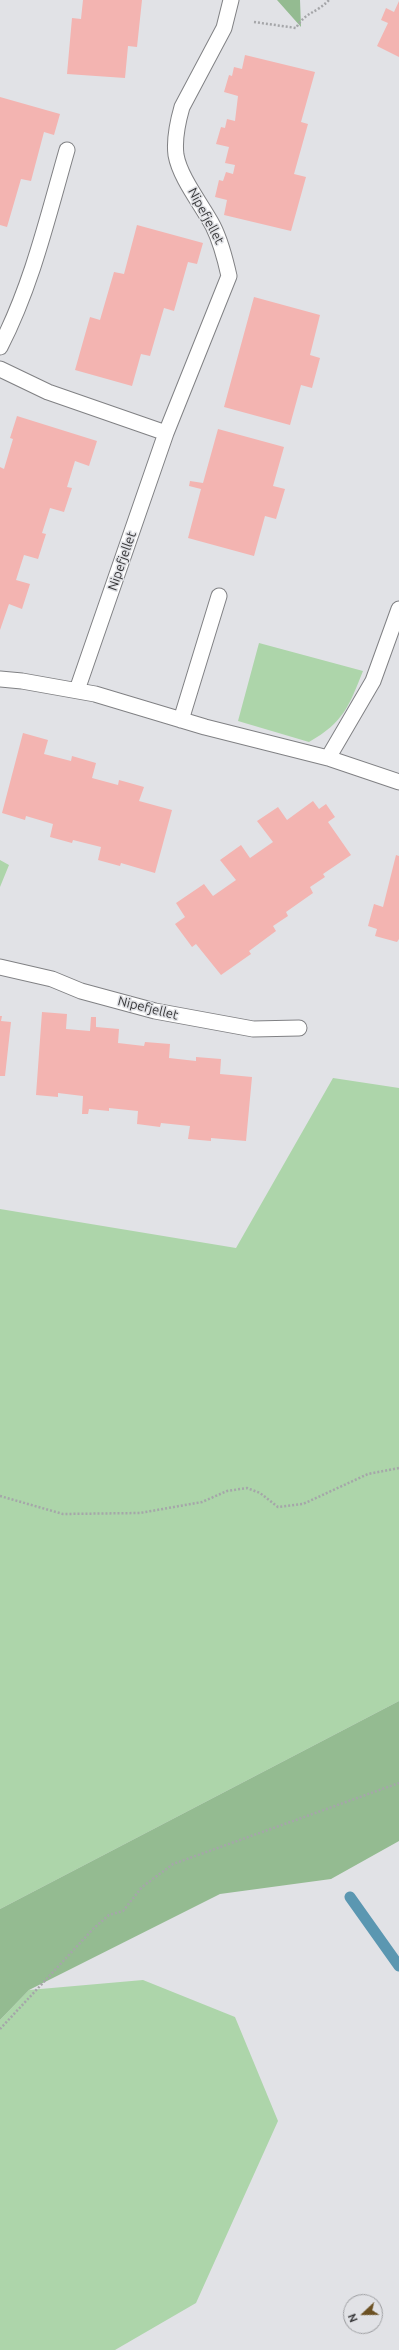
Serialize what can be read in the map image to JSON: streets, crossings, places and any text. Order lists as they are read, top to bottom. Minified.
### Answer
{"streets":{"lane":["Nipefjellet"]},"north":"left"}
